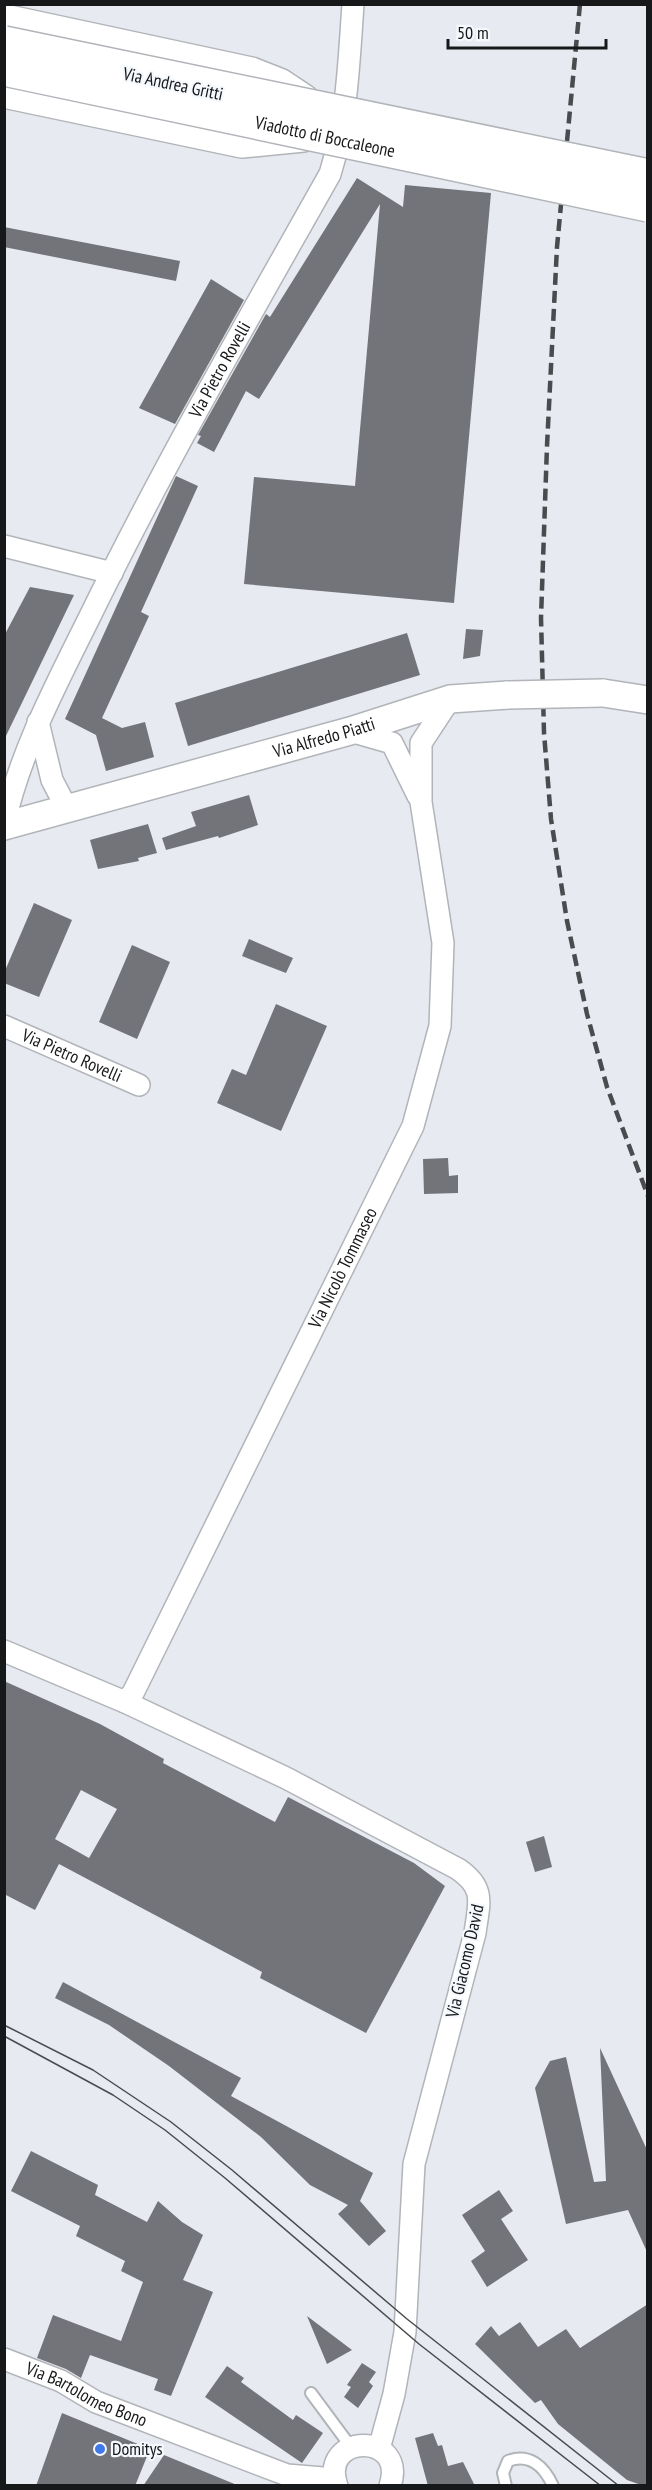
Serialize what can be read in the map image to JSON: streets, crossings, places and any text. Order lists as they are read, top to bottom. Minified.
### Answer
{"streets":{"highway":["Viadotto di Boccaleone"],"street":["Via Andrea Gritti","Via Pietro Rovelli","Via Alfredo Piatti","Via Nicolò Tommaseo","Via Giacomo David","Via Bartolomeo Bono"]},"crossings":[["Via Andrea Gritti","Viadotto di Boccaleone"],["Via Andrea Gritti","Via Pietro Rovelli"],["Viadotto di Boccaleone","Via Pietro Rovelli"],["Via Pietro Rovelli","Via Alfredo Piatti"],["Via Alfredo Piatti","Via Nicolò Tommaseo"],["Via Nicolò Tommaseo","Via Giacomo David"]],"places":["Domitys"],"scale_bar":"50 m"}
